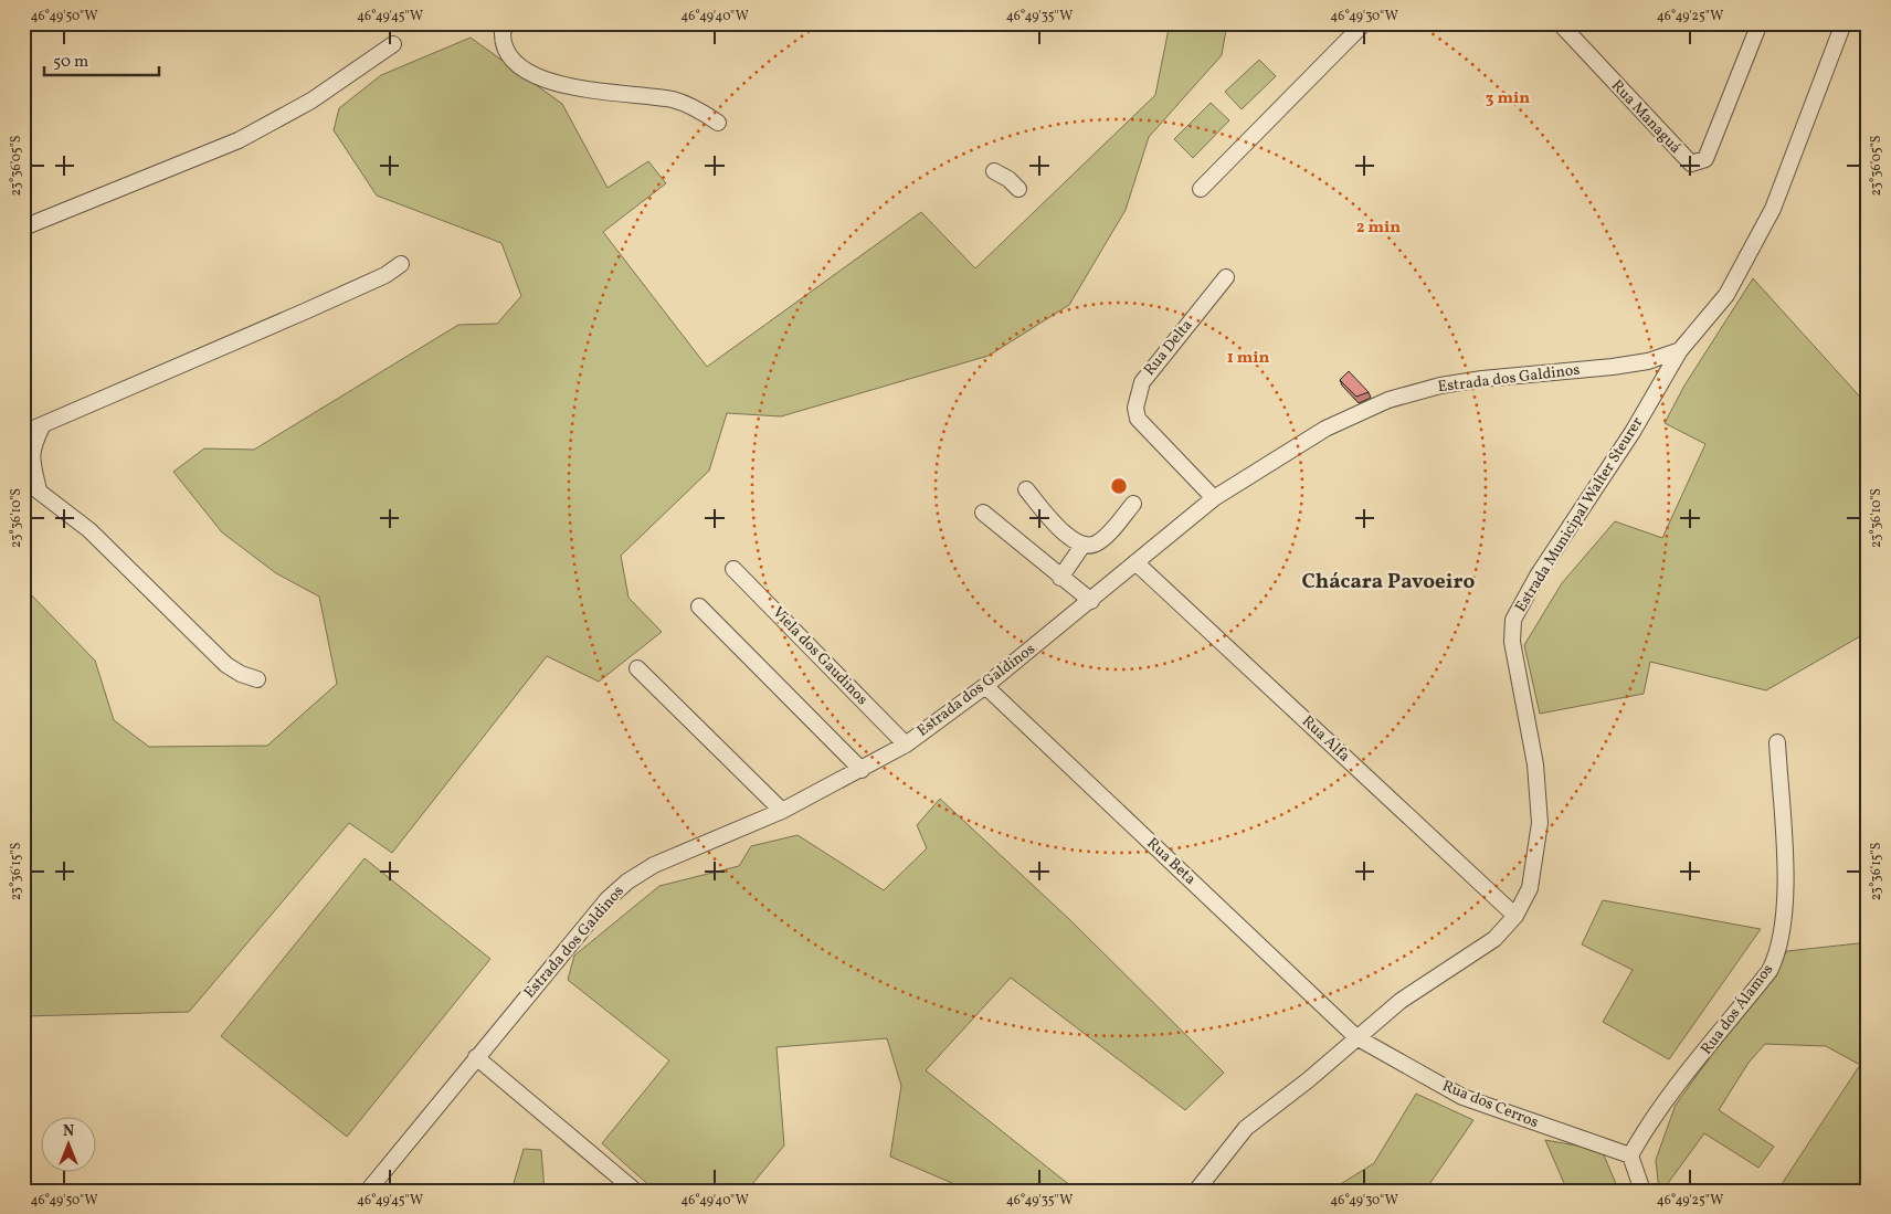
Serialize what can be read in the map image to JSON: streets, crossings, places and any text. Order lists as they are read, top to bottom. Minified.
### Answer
{"streets":{"street":["Rua Managuá","Rua Delta","Estrada dos Galdinos","Estrada Municipal Walter Steurer","Viela dos Gaudinos","Rua Alfa","Rua Beta","Rua dos Álamos","Rua dos Cerros"]},"crossings":[["Rua Delta","Estrada dos Galdinos"],["Estrada dos Galdinos","Estrada Municipal Walter Steurer"],["Estrada dos Galdinos","Viela dos Gaudinos"],["Estrada dos Galdinos","Rua Alfa"],["Estrada dos Galdinos","Rua Beta"],["Estrada Municipal Walter Steurer","Rua Alfa"],["Estrada Municipal Walter Steurer","Rua Beta"],["Estrada Municipal Walter Steurer","Rua dos Cerros"],["Rua Beta","Rua dos Cerros"],["Rua dos Álamos","Rua dos Cerros"]],"districts":["Chácara Pavoeiro"],"scale_bar":"50 m","north":"top","coordinates":["46°49'50\"W","46°49'45\"W","46°49'40\"W","46°49'35\"W","46°49'30\"W","46°49'25\"W","23°36'05\"S","23°36'10\"S","23°36'15\"S"],"rings":["3 min","2 min","1 min"]}
